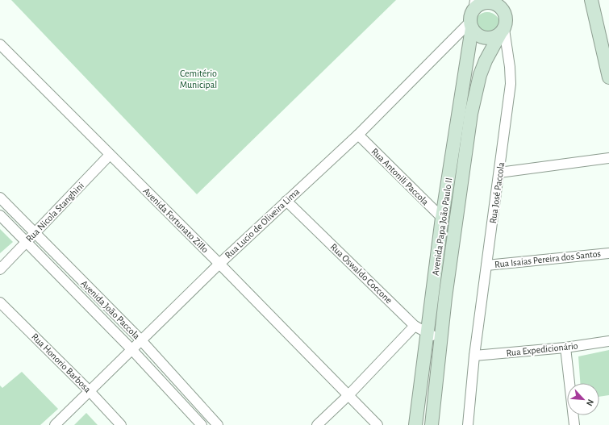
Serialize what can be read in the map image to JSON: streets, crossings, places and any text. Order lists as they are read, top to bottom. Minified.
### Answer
{"streets":{"street":["Rua Antonili Paccola","Rua José Paccola","Rua Nicola Stanghini","Avenida Fortunato Zillo","Rua Lucio de Oliveira Lima","Avenida Papa João Paulo II","Rua Isaias Pereira dos Santos","Rua Oswaldo Coccone","Avenida João Paccola","Rua Expedicionário","Rua Honorio Barbosa"]},"crossings":[["Rua Antonili Paccola","Rua Lucio de Oliveira Lima"],["Rua Antonili Paccola","Avenida Papa João Paulo II"],["Rua José Paccola","Rua Lucio de Oliveira Lima"],["Rua José Paccola","Avenida Papa João Paulo II"],["Rua José Paccola","Rua Isaias Pereira dos Santos"],["Rua José Paccola","Rua Expedicionário"],["Rua Nicola Stanghini","Avenida Fortunato Zillo"],["Rua Nicola Stanghini","Avenida João Paccola"],["Avenida Fortunato Zillo","Rua Lucio de Oliveira Lima"],["Rua Lucio de Oliveira Lima","Avenida Papa João Paulo II"],["Rua Lucio de Oliveira Lima","Rua Oswaldo Coccone"],["Rua Lucio de Oliveira Lima","Avenida João Paccola"],["Rua Lucio de Oliveira Lima","Rua Honorio Barbosa"],["Avenida Papa João Paulo II","Rua Oswaldo Coccone"]],"parks":["Cemitério Municipal"],"north":"bottom right"}
